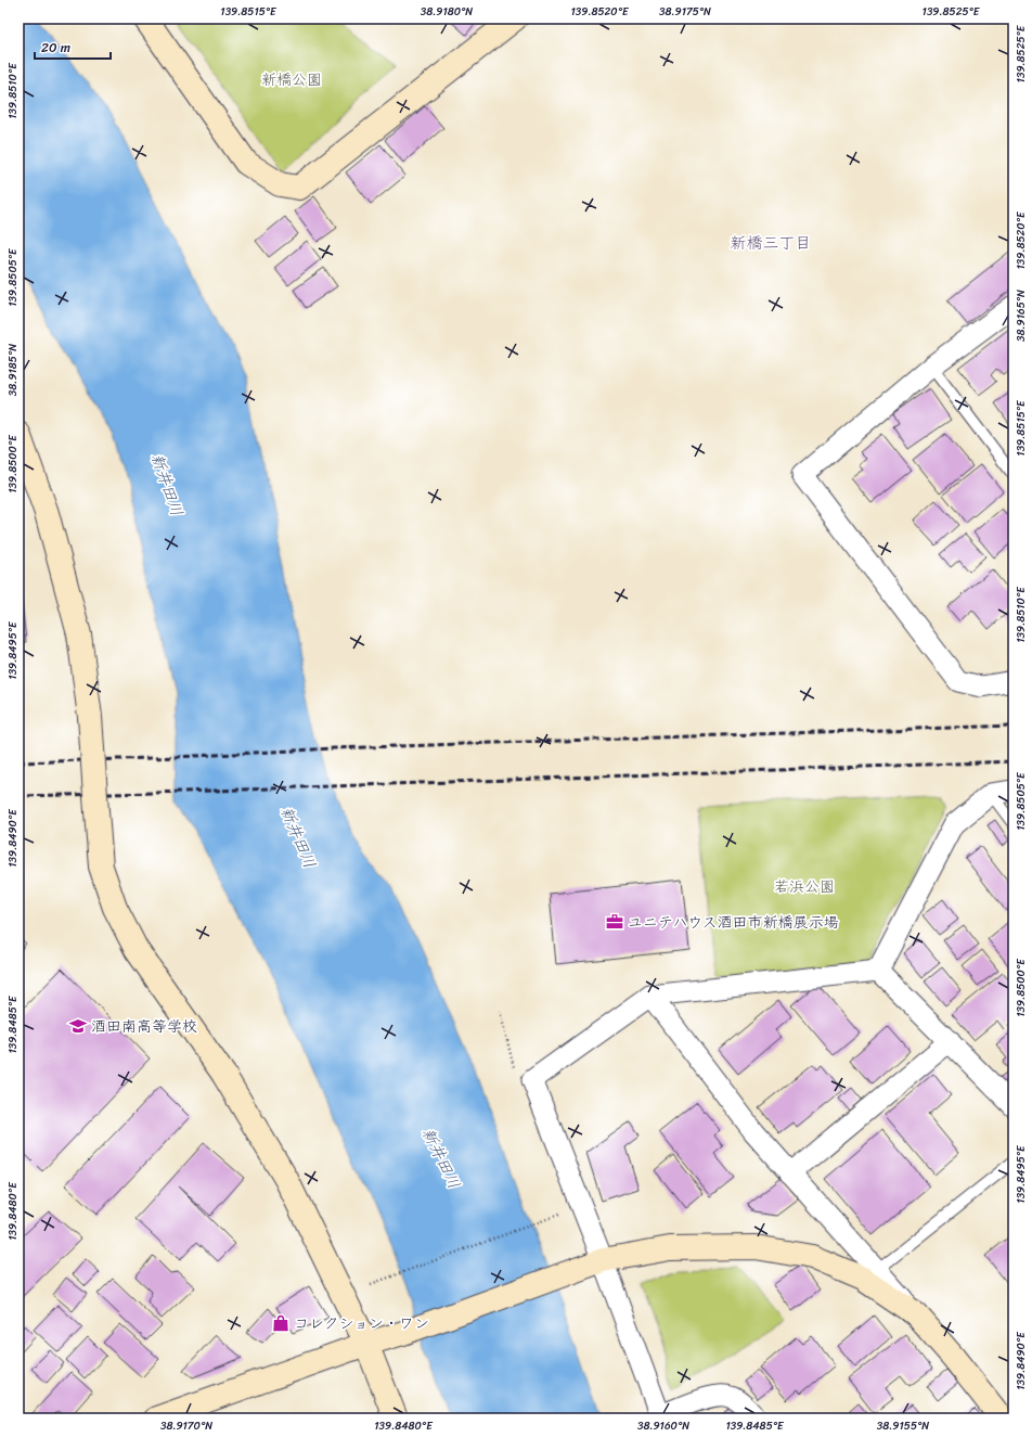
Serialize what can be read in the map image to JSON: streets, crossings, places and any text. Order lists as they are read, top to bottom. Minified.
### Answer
{"districts":["新橋三丁目"],"water":["新井田川"],"parks":["新橋公園","若浜公園"],"places":{"office":["ユニテハウス酒田市新橋展示場"],"school or university":["酒田南高等学校"],"shop":["コレクション・ワン"]},"scale_bar":"20 m","coordinates":["139.8515°E","38.9180°N","139.8520°E","38.9175°N","139.8525°E","139.8510°E","139.8505°E","38.9165°N","38.9185°N","139.8500°E","139.8495°E","139.8490°E","139.8485°E","139.8480°E","38.9170°N","38.9160°N","38.9155°N"]}
